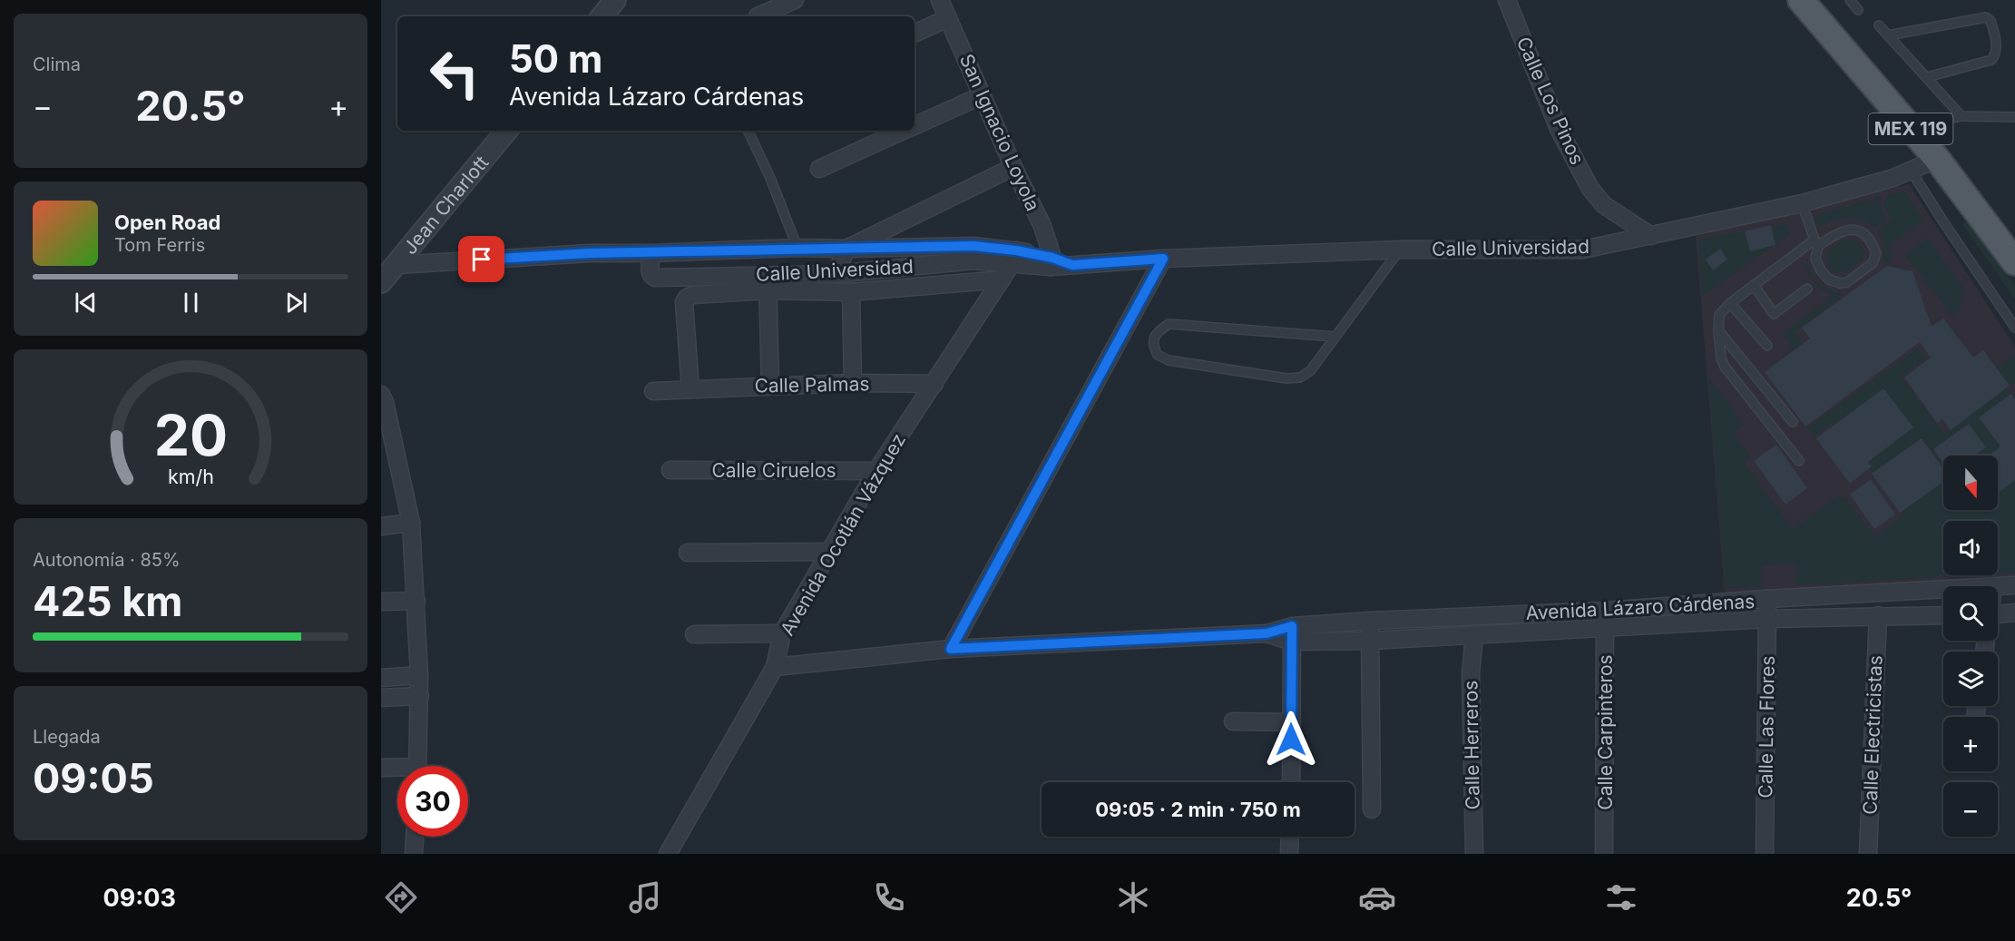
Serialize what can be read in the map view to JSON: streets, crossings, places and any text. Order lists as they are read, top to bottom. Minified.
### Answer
{"streets":{"main road":["MEX 119"],"street":["Calle Los Pinos","San Ignacio Loyola","Jean Charlott","Calle Universidad","Calle Palmas","Calle Ciruelos","Avenida Ocotlán Vázquez","Avenida Lázaro Cárdenas","Calle Las Flores","Calle Carpinteros","Calle Electricistas","Calle Herreros"]},"crossings":[["Calle Los Pinos","Calle Universidad"],["MEX 119","Calle Universidad"],["San Ignacio Loyola","Calle Universidad"],["Jean Charlott","Calle Universidad"],["Calle Universidad","Avenida Ocotlán Vázquez"],["Calle Palmas","Avenida Ocotlán Vázquez"],["Calle Ciruelos","Avenida Ocotlán Vázquez"],["Avenida Ocotlán Vázquez","Avenida Lázaro Cárdenas"],["Avenida Lázaro Cárdenas","Calle Las Flores"],["Avenida Lázaro Cárdenas","Calle Carpinteros"],["Avenida Lázaro Cárdenas","Calle Electricistas"],["Avenida Lázaro Cárdenas","Calle Herreros"]],"north":"bottom","page":{"tile":["Clima",["Autonomía · 85%","425 km"],["Llegada","09:05"]],"turn":["50 m","Avenida Lázaro Cárdenas"],"heat":["−","20.5°","+"],"song":["Open Road","Tom Ferris"],"map_buttons":["+","−"],"limit":"30","trip":"09:05 · 2 min · 750 m","tabs":["09:03","20.5°"],"gauge":["20","km/h"]}}
